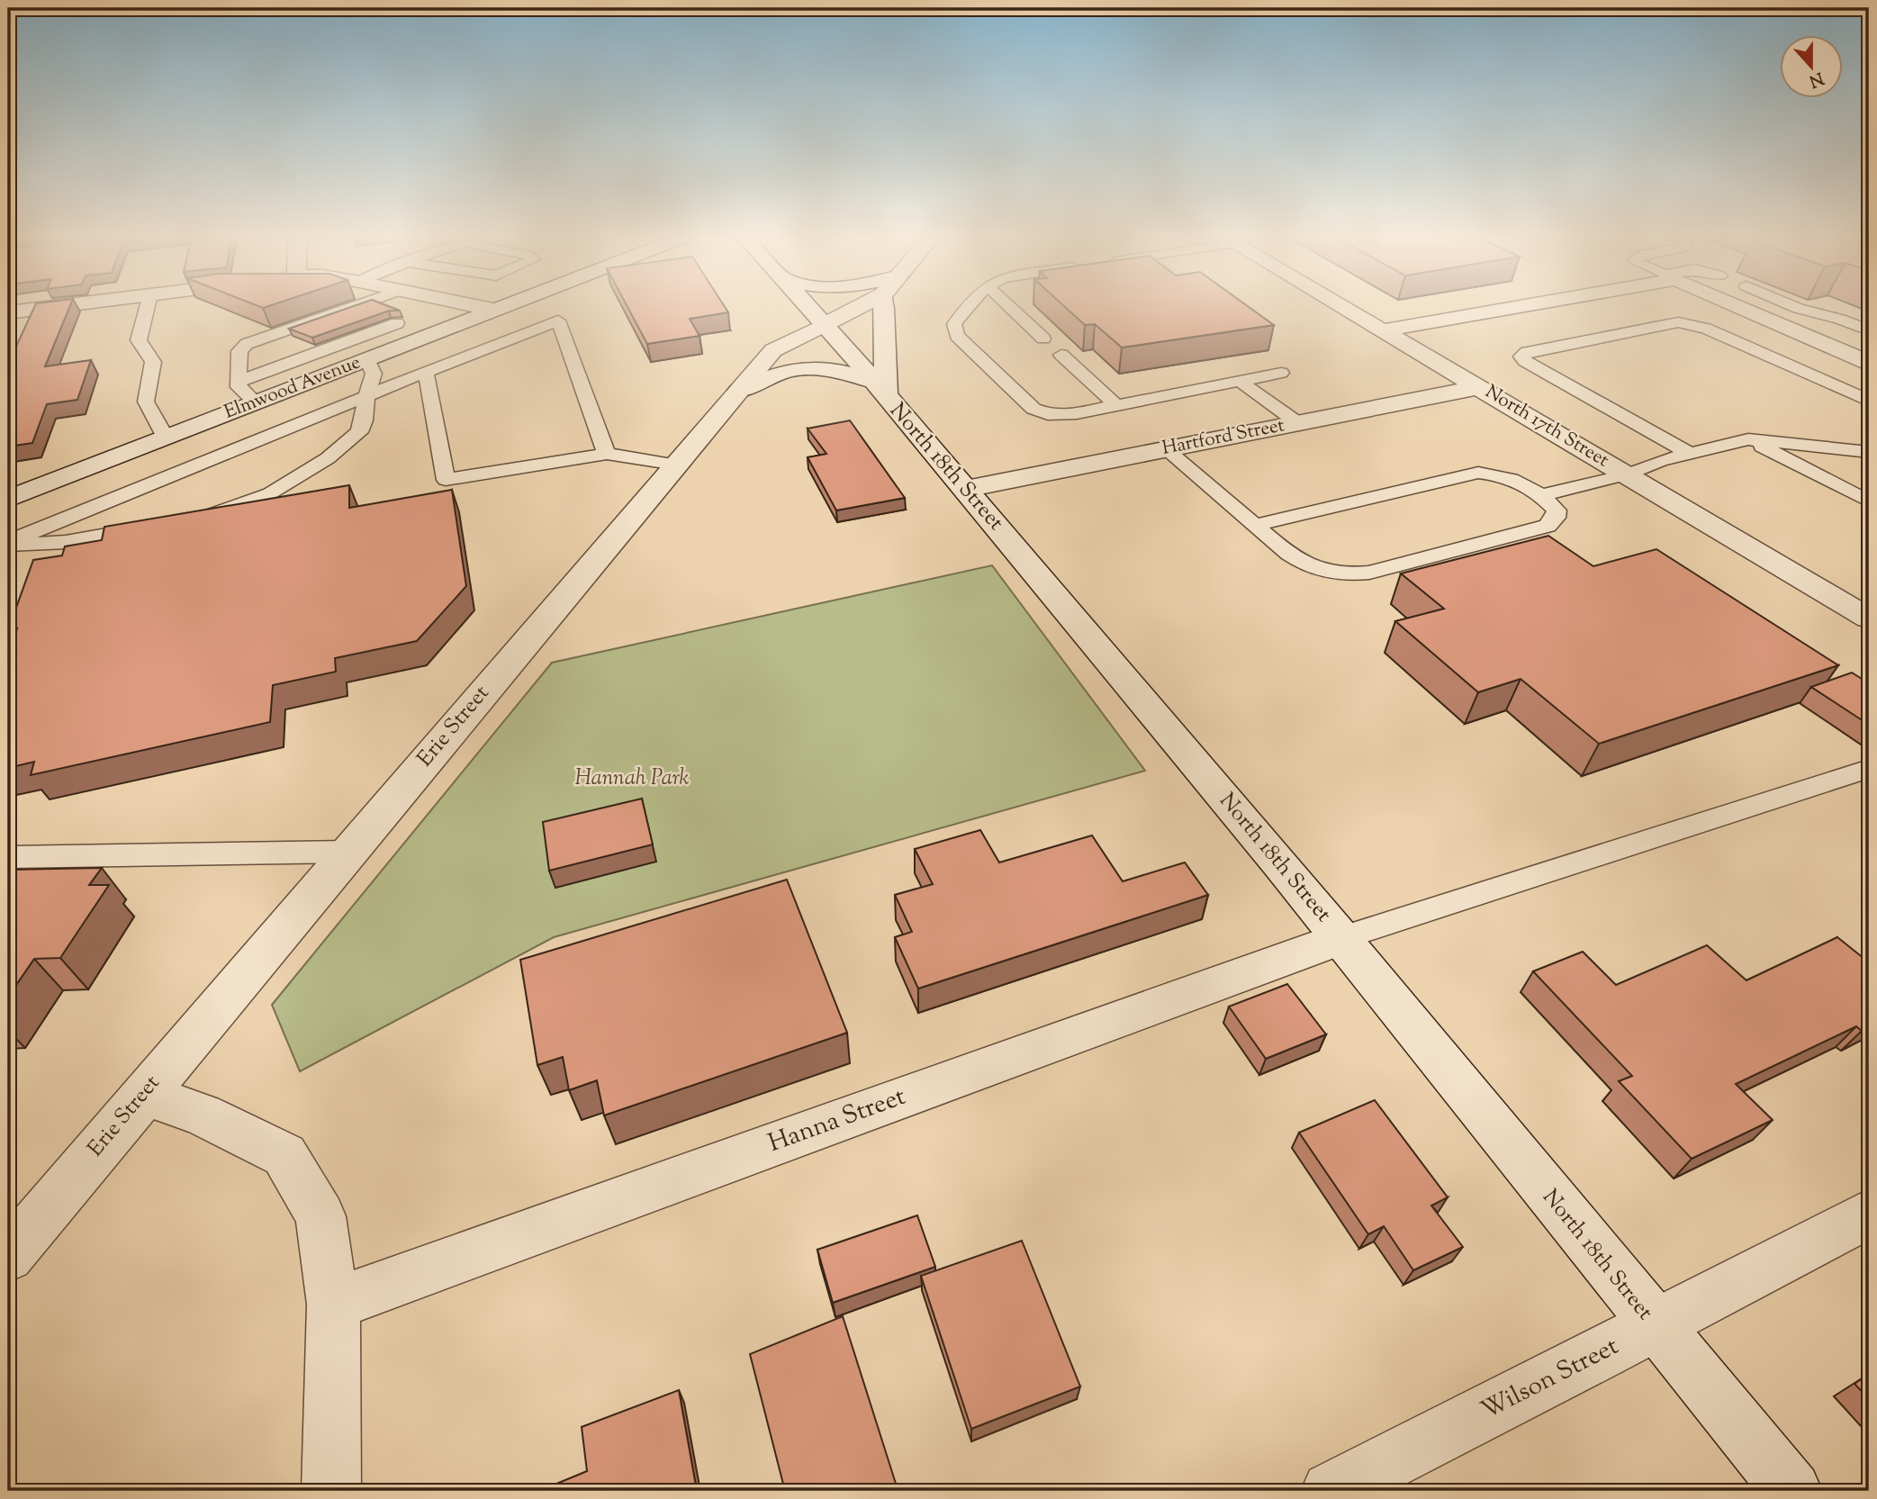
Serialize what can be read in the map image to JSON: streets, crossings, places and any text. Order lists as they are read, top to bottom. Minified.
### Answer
{"streets":{"street":["Elmwood Avenue","North 17th Street","Hartford Street","North 18th Street","Erie Street","Hanna Street","Wilson Street"]},"crossings":[["North 17th Street","Hartford Street"],["Hartford Street","North 18th Street"],["North 18th Street","Erie Street"],["North 18th Street","Hanna Street"],["North 18th Street","Wilson Street"]],"parks":["Hannah Park"],"north":"bottom"}
